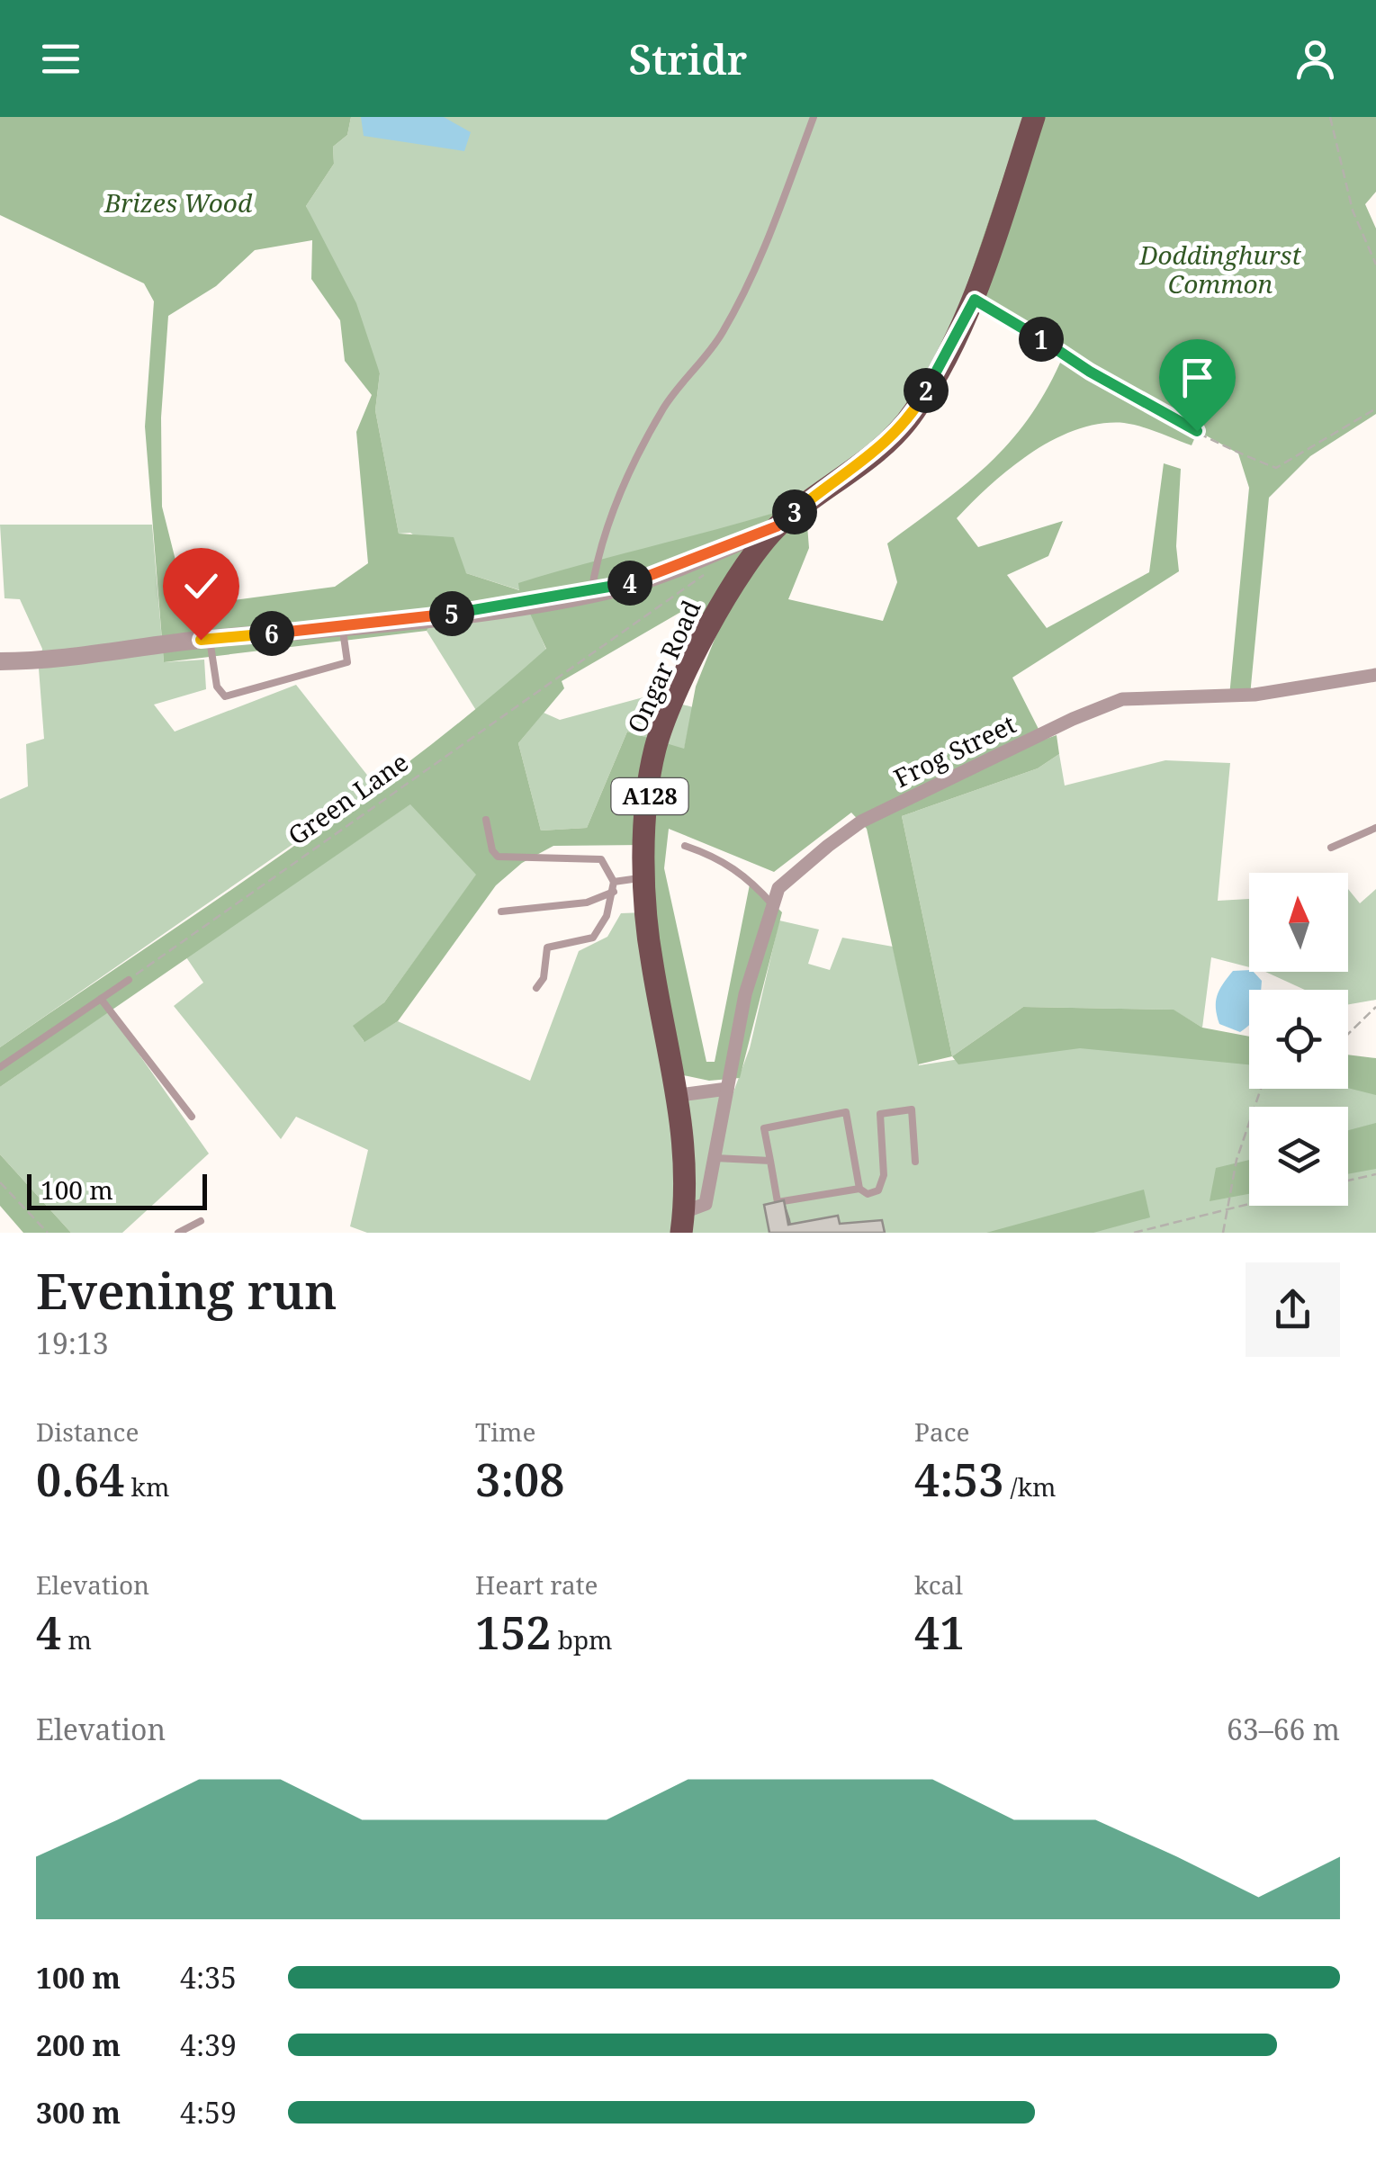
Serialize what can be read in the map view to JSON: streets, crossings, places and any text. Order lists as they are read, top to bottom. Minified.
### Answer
{"streets":{"main road":["Ongar Road","A128"],"street":["Frog Street"],"path":["Green Lane"]},"crossings":[["Ongar Road","Frog Street"]],"parks":["Brizes Wood","Doddinghurst Common"],"scale_bar":"100 m","north":"top","page":{"header":"Stridr","pins":["1","2","3","4","5","6"],"scale":"100 m","heading":["Evening run","19:13"],"stats":[["Distance","0.64 km"],["Time","3:08"],["Pace","4:53 /km"],["Elevation","4 m"],["Heart rate","152 bpm"],["kcal","41"]],"chart":["Elevation","63–66 m"],"list":[{"name":"100 m","note":"4:35"},{"name":"200 m","note":"4:39"},{"name":"300 m","note":"4:59"}]}}
